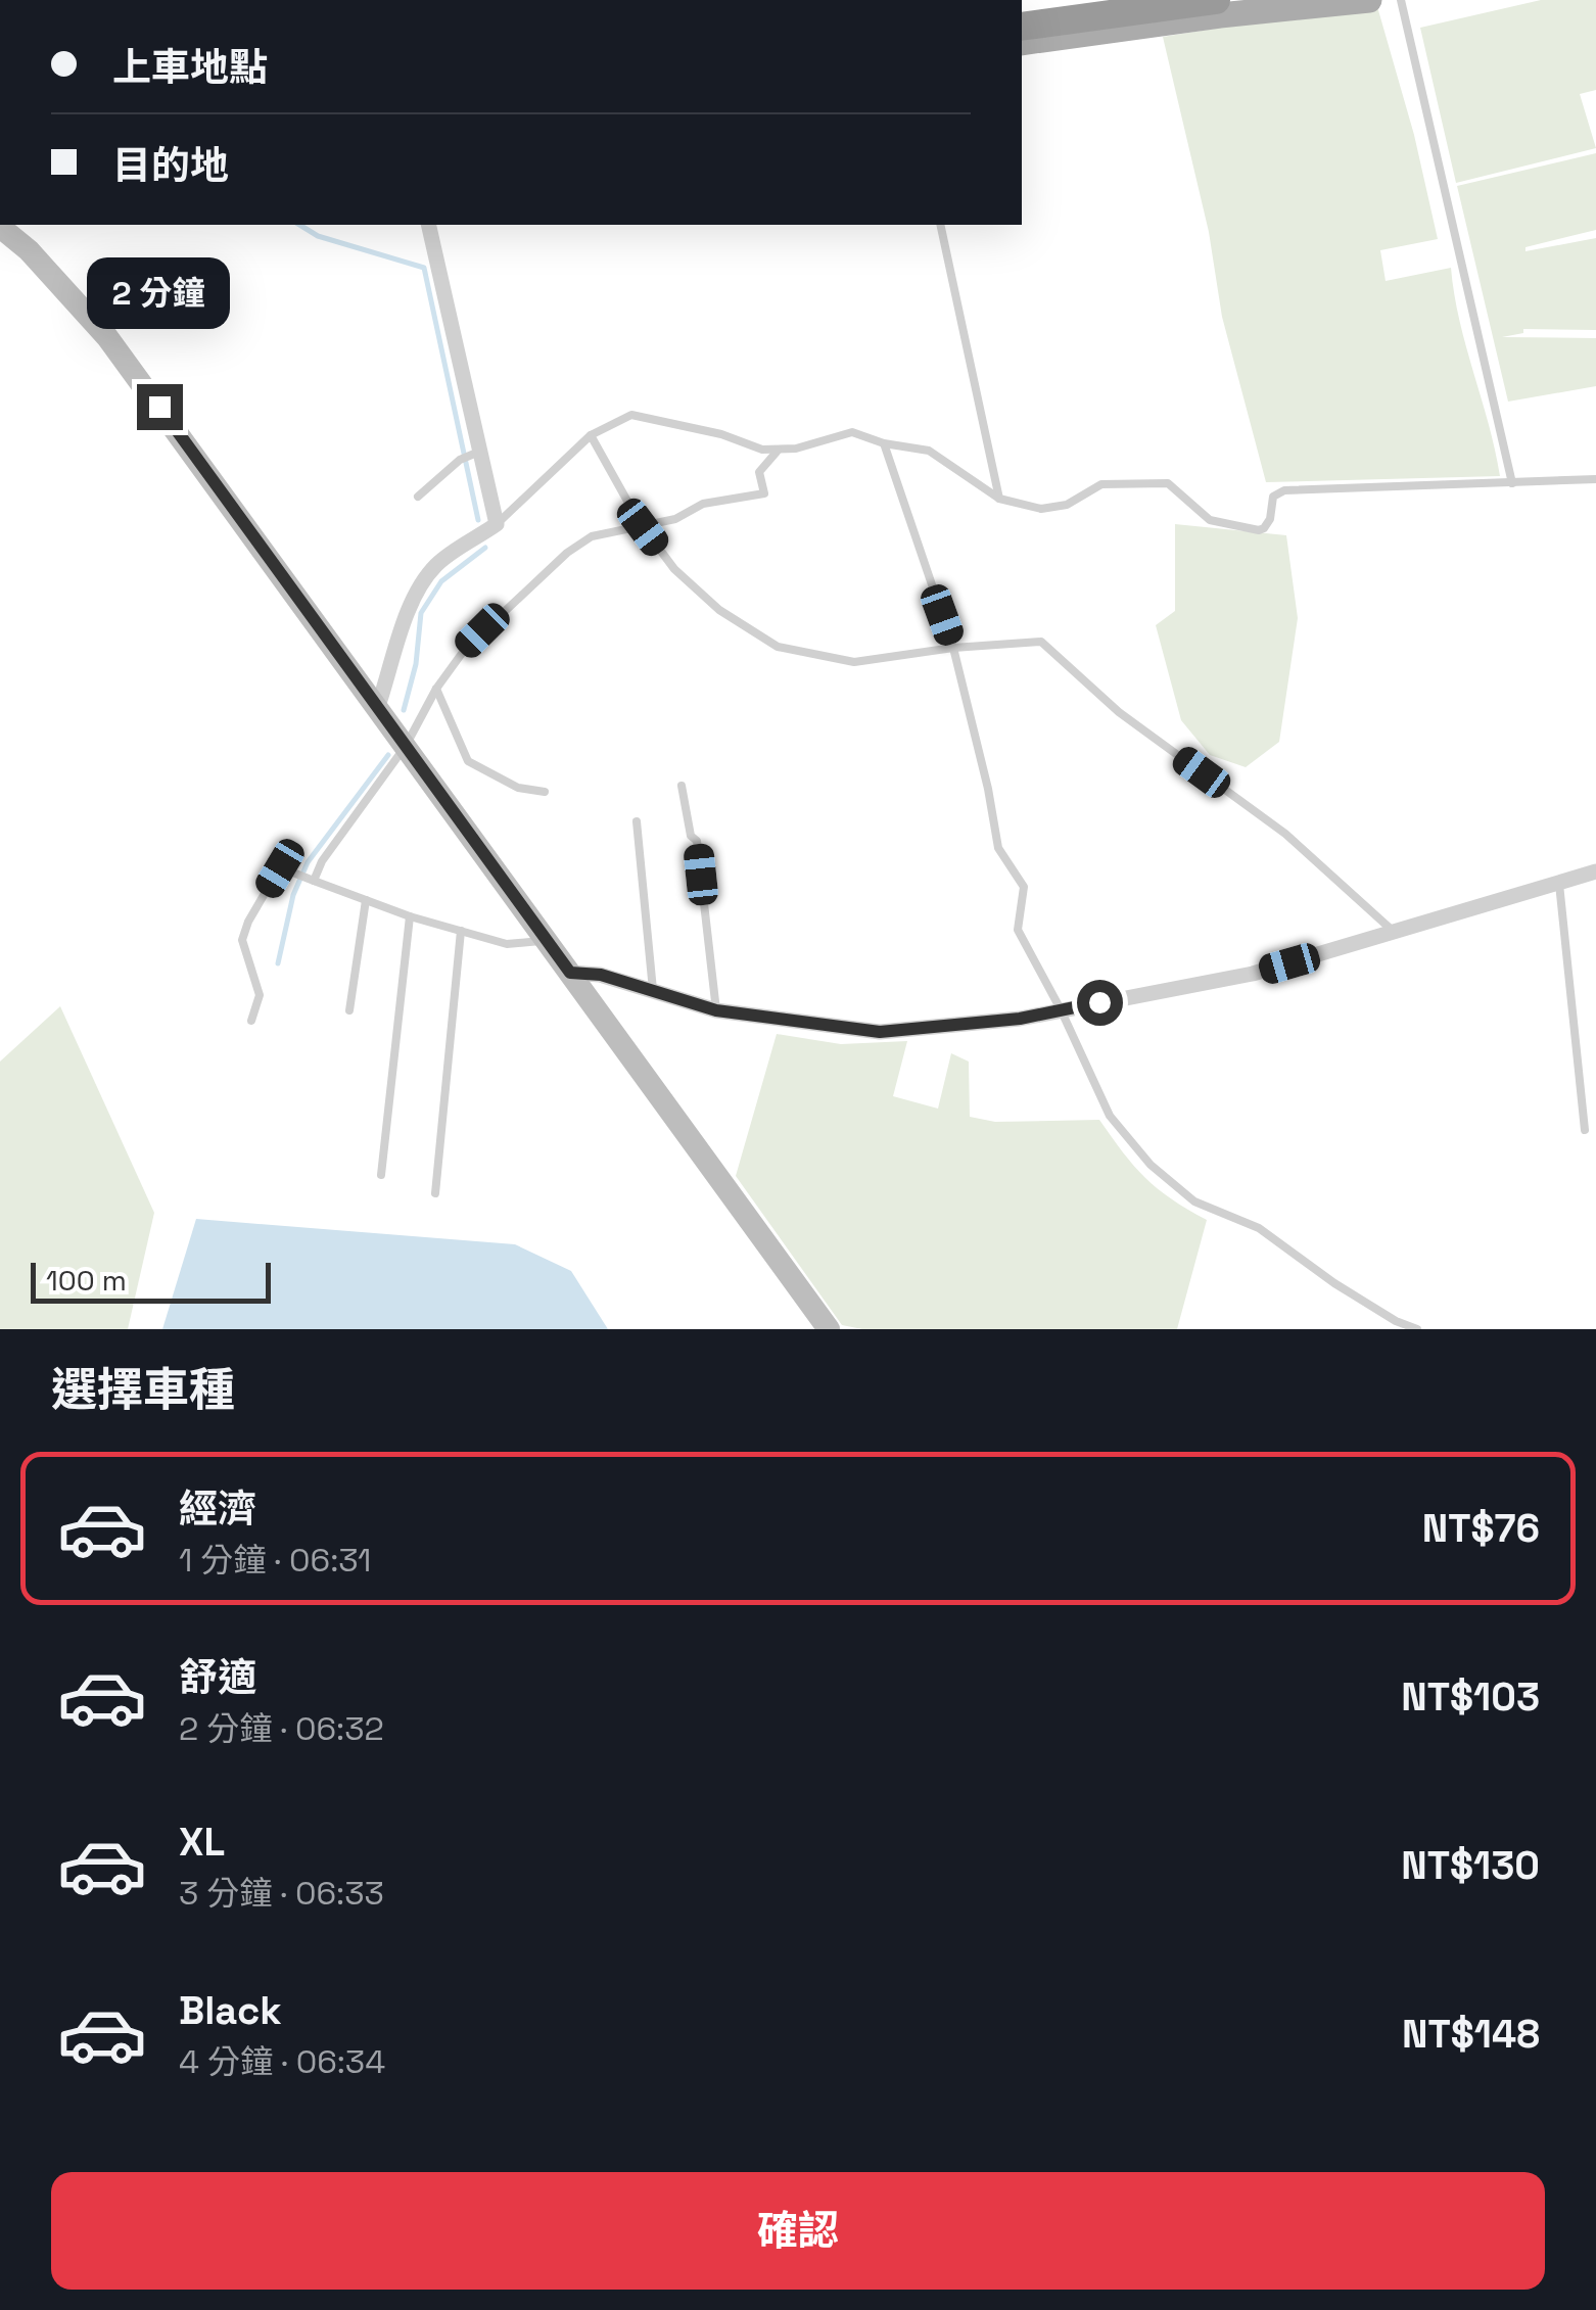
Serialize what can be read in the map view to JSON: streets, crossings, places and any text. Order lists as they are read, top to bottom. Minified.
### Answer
{"scale_bar":"100 m","page":{"banner":["上車地點","目的地"],"bubble":"2 分鐘","scale":"100 m","heading":"選擇車種","list":[{"name":"經濟","note":"1 分鐘 · 06:31","value":"NT$76"},{"name":"舒適","note":"2 分鐘 · 06:32","value":"NT$103"},{"name":"XL","note":"3 分鐘 · 06:33","value":"NT$130"},{"name":"Black","note":"4 分鐘 · 06:34","value":"NT$148"}],"buttons":"確認"}}
